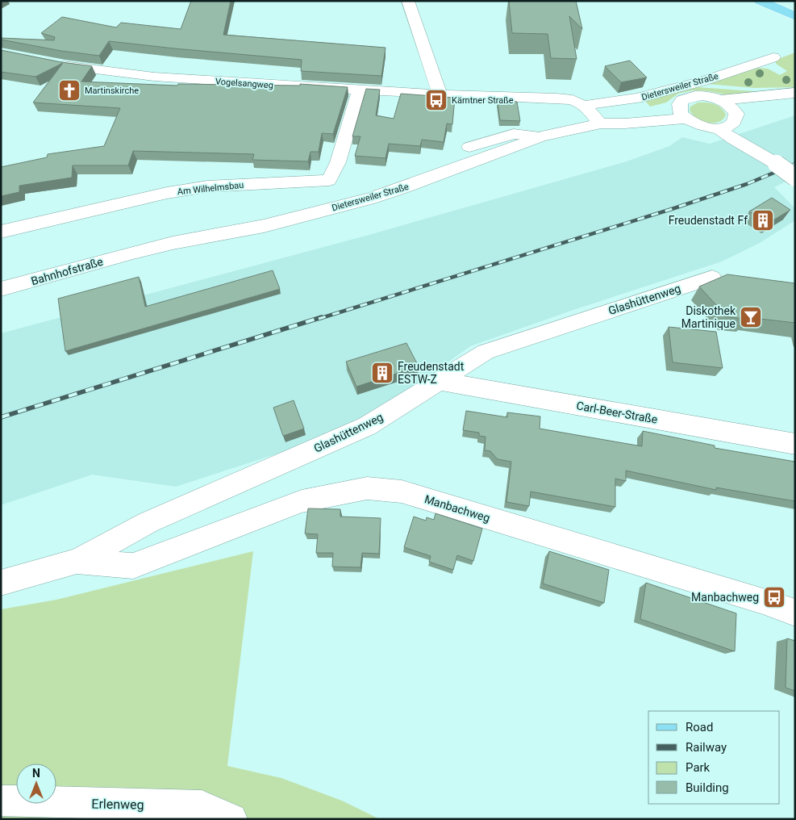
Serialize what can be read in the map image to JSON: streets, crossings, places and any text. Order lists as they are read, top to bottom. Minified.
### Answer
{"streets":{"street":["Vogelsangweg","Dietersweiler Straße","Am Wilhelmsbau","Bahnhofstraße","Glashüttenweg","Carl-Beer-Straße","Manbachweg","Erlenweg"]},"crossings":[["Vogelsangweg","Dietersweiler Straße"],["Vogelsangweg","Am Wilhelmsbau"],["Dietersweiler Straße","Bahnhofstraße"],["Glashüttenweg","Carl-Beer-Straße"],["Glashüttenweg","Manbachweg"]],"places":{"church":["Martinskirche"],"bus stop":["Kärntner Straße","Manbachweg"],"building":["Freudenstadt Ff","Freudenstadt ESTW-Z"],"bar":["Diskothek Martinique"]},"legend":["Road","Railway","Park","Building"],"north":"top"}
